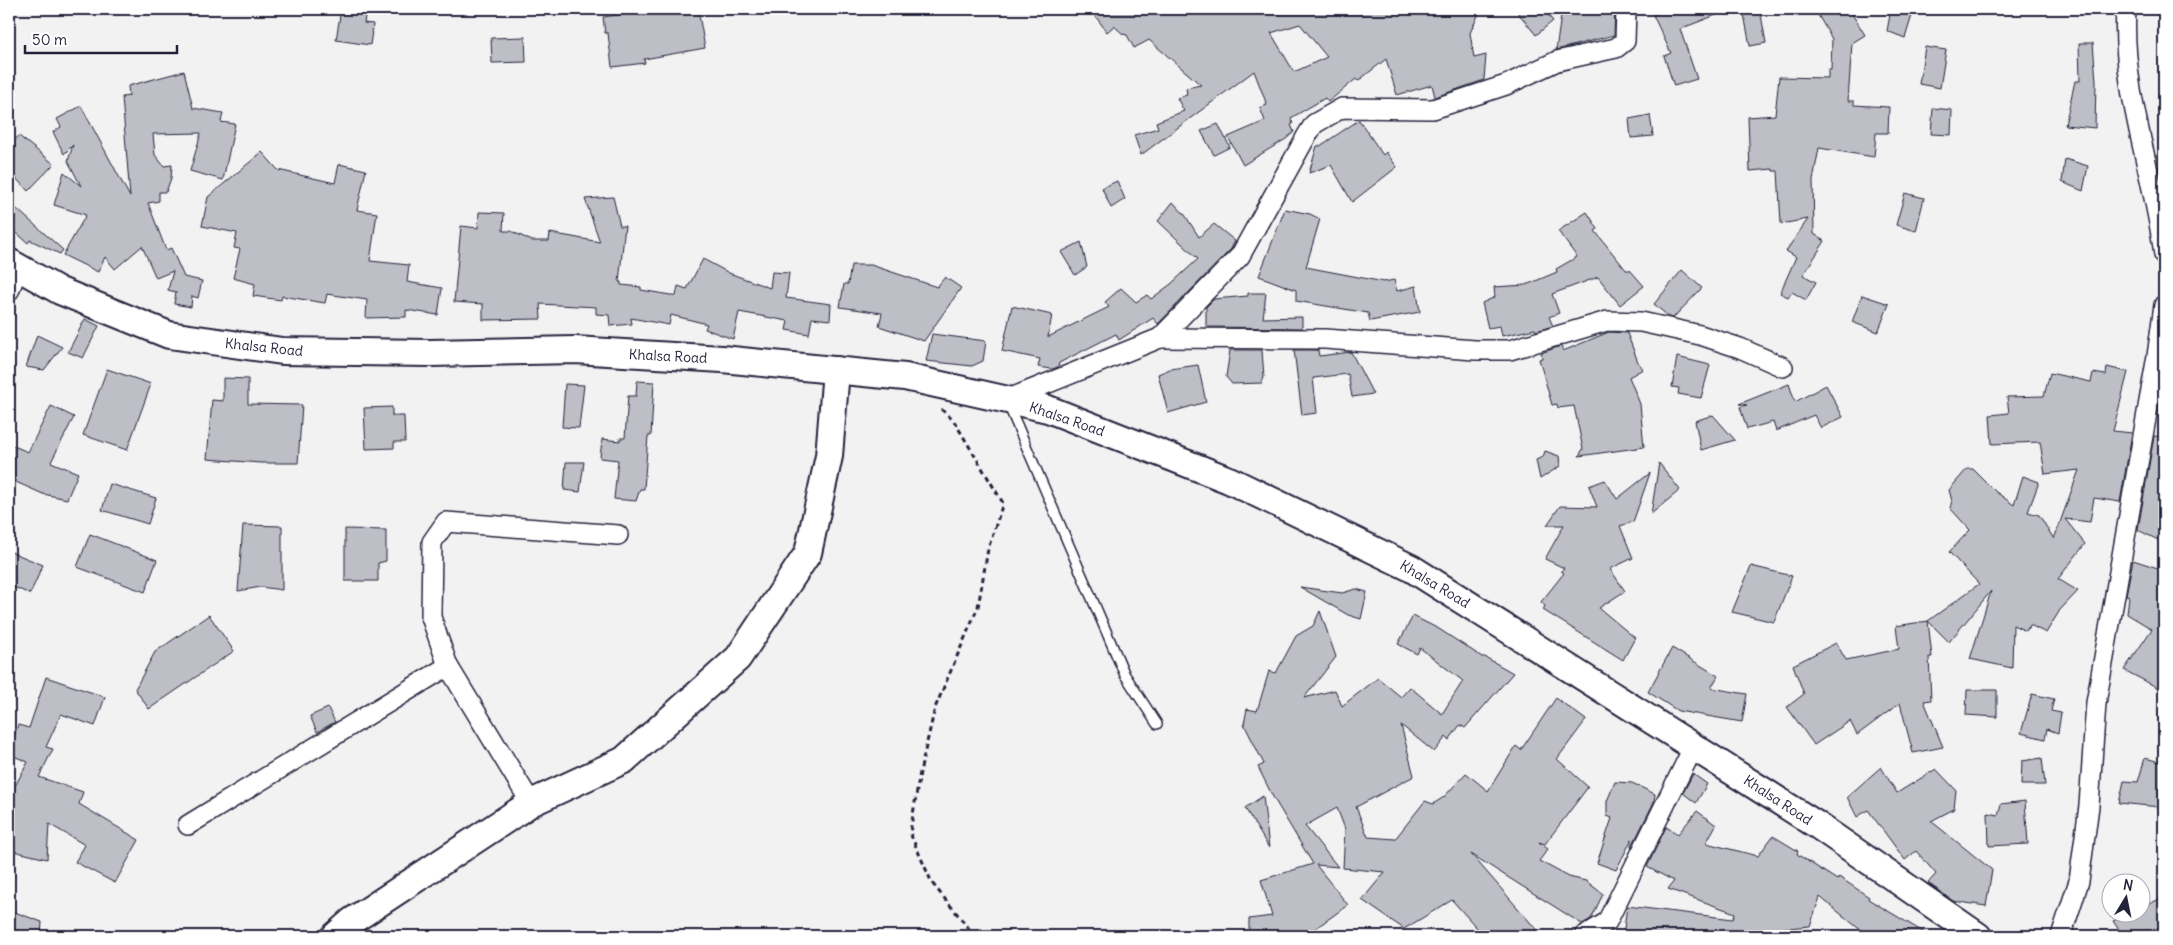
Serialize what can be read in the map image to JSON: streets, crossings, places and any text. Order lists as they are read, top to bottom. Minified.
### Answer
{"streets":{"main road":["Khalsa Road"]},"scale_bar":"50 m","north":"top"}
